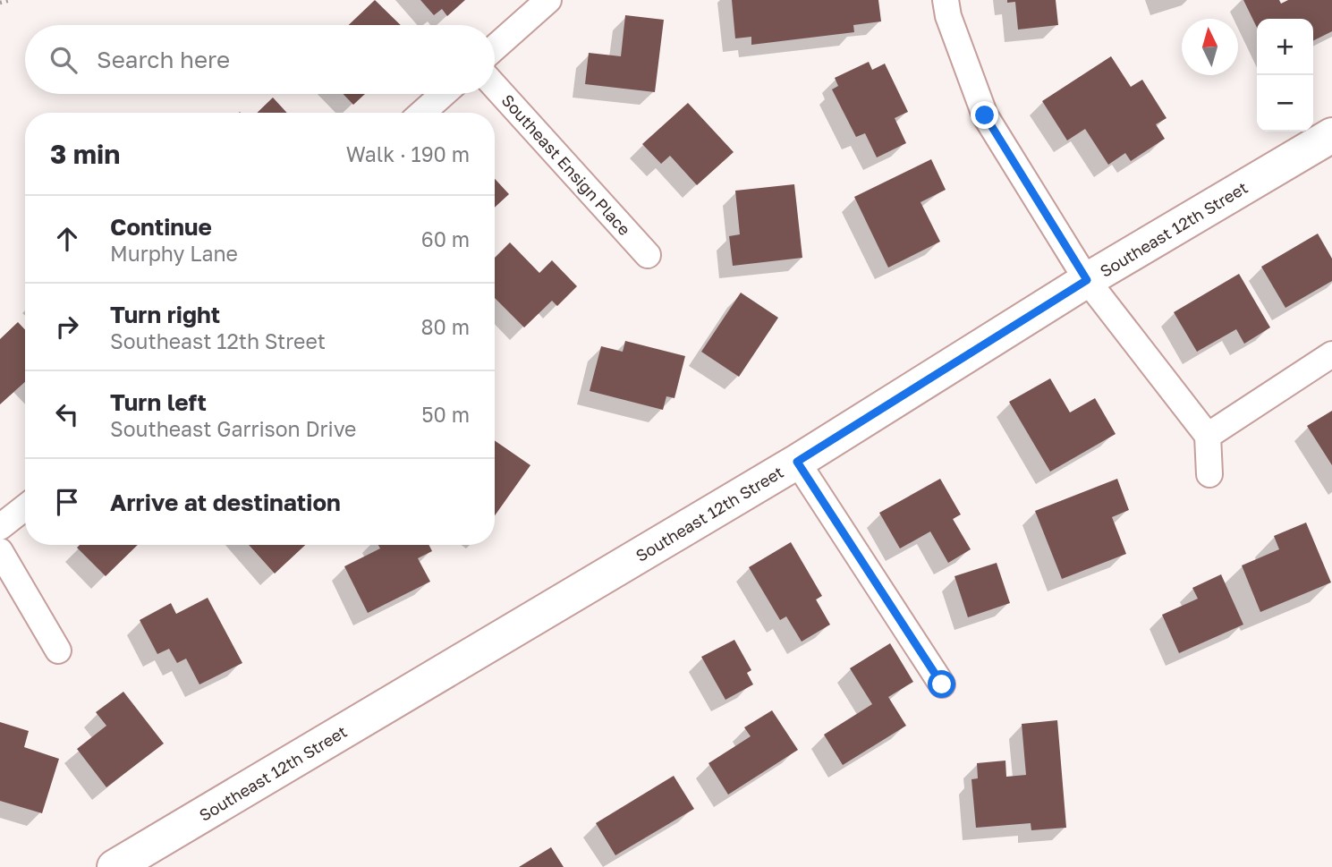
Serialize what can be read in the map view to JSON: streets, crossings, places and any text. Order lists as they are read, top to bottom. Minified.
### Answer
{"streets":{"main road":["Southeast 12th Street"],"street":["Southeast Ensign Place"]},"north":"top","page":{"map_buttons":["+","−"],"search":"Search here","heading":["3 min","Walk · 190 m"],"list":[["Continue","Murphy Lane","60 m"],["Turn right","Southeast 12th Street","80 m"],["Turn left","Southeast Garrison Drive","50 m"],"Arrive at destination"]}}
